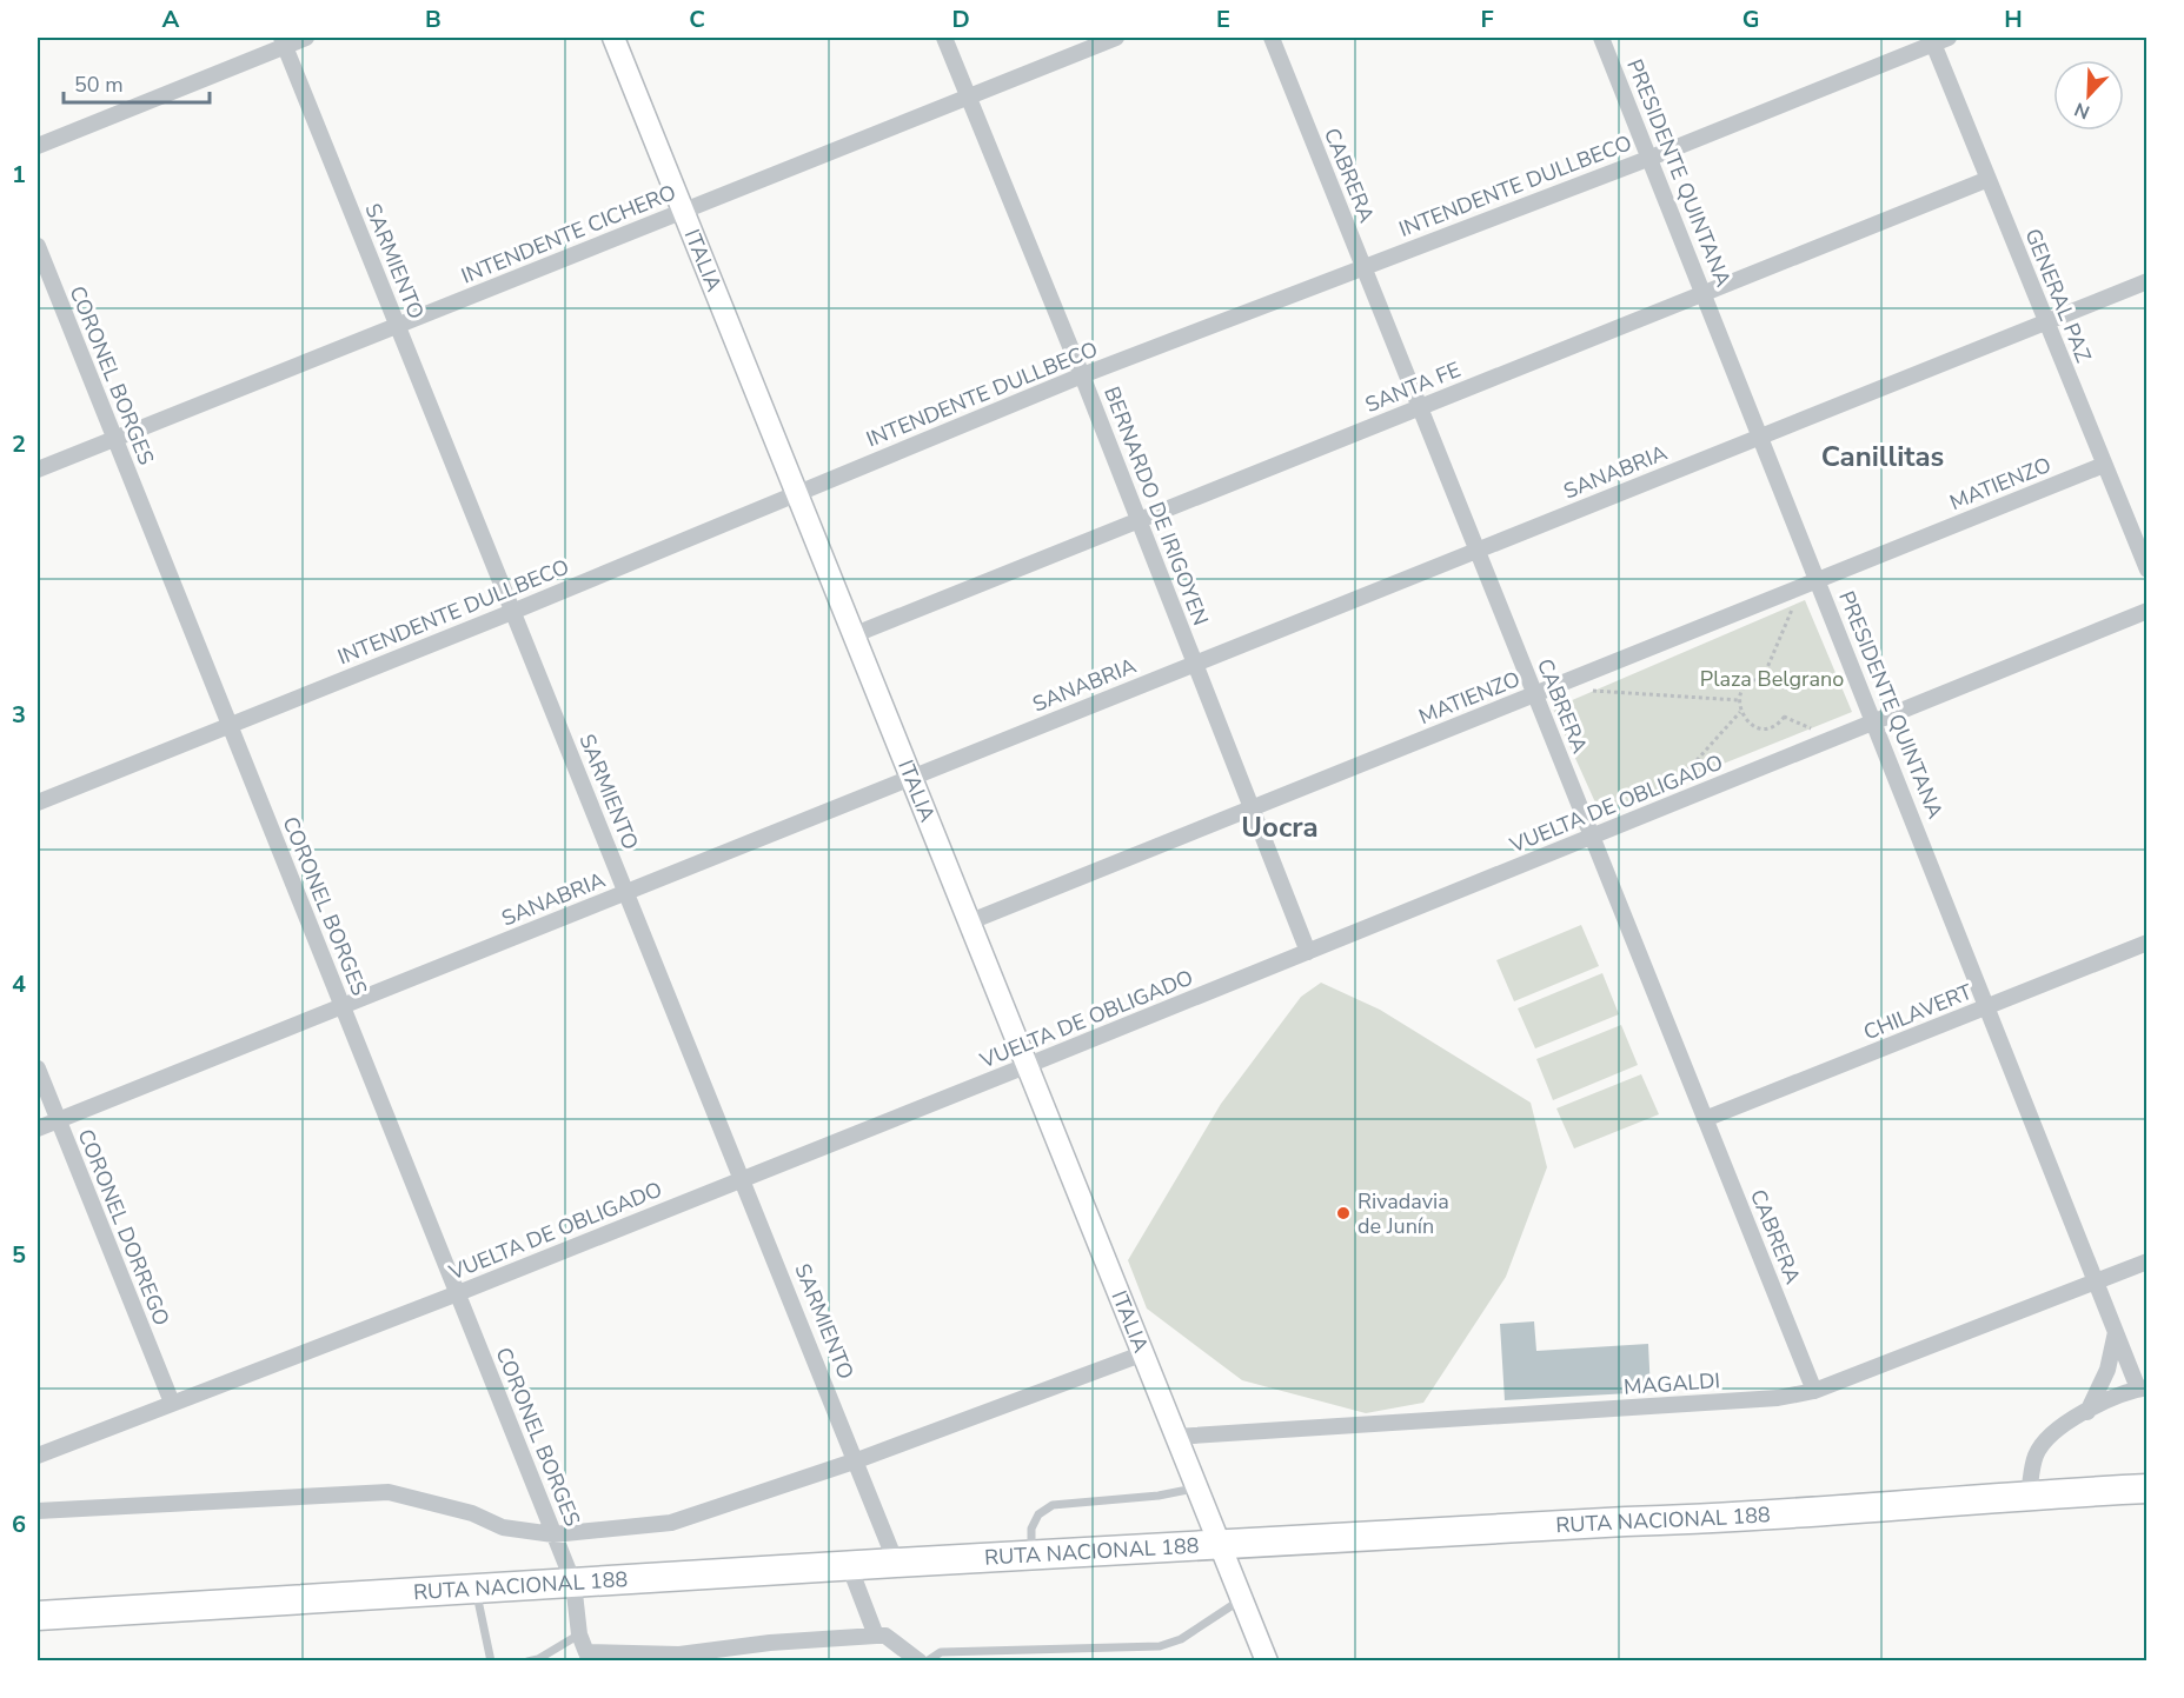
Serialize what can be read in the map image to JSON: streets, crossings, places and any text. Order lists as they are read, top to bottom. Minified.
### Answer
{"streets":{"highway":["RUTA NACIONAL 188"],"street":["PRESIDENTE QUINTANA","CABRERA","INTENDENTE DULLBECO","INTENDENTE CICHERO","SARMIENTO","ITALIA","GENERAL PAZ","CORONEL BORGES","SANTA FE","SANABRIA","MATIENZO","BERNARDO DE IRIGOYEN","VUELTA DE OBLIGADO","CHILAVERT","CORONEL DORREGO","MAGALDI"]},"crossings":[["PRESIDENTE QUINTANA","INTENDENTE DULLBECO"],["PRESIDENTE QUINTANA","SANTA FE"],["PRESIDENTE QUINTANA","SANABRIA"],["PRESIDENTE QUINTANA","MATIENZO"],["PRESIDENTE QUINTANA","VUELTA DE OBLIGADO"],["PRESIDENTE QUINTANA","CHILAVERT"],["PRESIDENTE QUINTANA","MAGALDI"],["CABRERA","INTENDENTE DULLBECO"],["CABRERA","SANTA FE"],["CABRERA","SANABRIA"],["CABRERA","MATIENZO"],["CABRERA","VUELTA DE OBLIGADO"],["CABRERA","CHILAVERT"],["CABRERA","MAGALDI"],["INTENDENTE DULLBECO","SARMIENTO"],["INTENDENTE DULLBECO","ITALIA"],["INTENDENTE DULLBECO","GENERAL PAZ"],["INTENDENTE DULLBECO","CORONEL BORGES"],["INTENDENTE DULLBECO","BERNARDO DE IRIGOYEN"],["INTENDENTE CICHERO","SARMIENTO"],["INTENDENTE CICHERO","ITALIA"],["INTENDENTE CICHERO","CORONEL BORGES"],["INTENDENTE CICHERO","BERNARDO DE IRIGOYEN"],["SARMIENTO","SANABRIA"],["SARMIENTO","VUELTA DE OBLIGADO"],["SARMIENTO","RUTA NACIONAL 188"],["ITALIA","SANTA FE"],["ITALIA","SANABRIA"],["ITALIA","MATIENZO"],["ITALIA","VUELTA DE OBLIGADO"],["ITALIA","MAGALDI"],["ITALIA","RUTA NACIONAL 188"],["GENERAL PAZ","SANTA FE"],["GENERAL PAZ","SANABRIA"],["GENERAL PAZ","MATIENZO"],["CORONEL BORGES","SANABRIA"],["CORONEL BORGES","VUELTA DE OBLIGADO"],["CORONEL BORGES","RUTA NACIONAL 188"],["SANTA FE","BERNARDO DE IRIGOYEN"],["SANABRIA","BERNARDO DE IRIGOYEN"],["SANABRIA","CORONEL DORREGO"],["MATIENZO","BERNARDO DE IRIGOYEN"],["BERNARDO DE IRIGOYEN","VUELTA DE OBLIGADO"],["VUELTA DE OBLIGADO","CORONEL DORREGO"]],"districts":["Canillitas","Uocra"],"parks":["Plaza Belgrano"],"places":["Rivadavia de Junín"],"scale_bar":"50 m","north":"bottom left","grid":{"columns":["A","B","C","D","E","F","G","H"],"rows":["1","2","3","4","5","6"]}}
